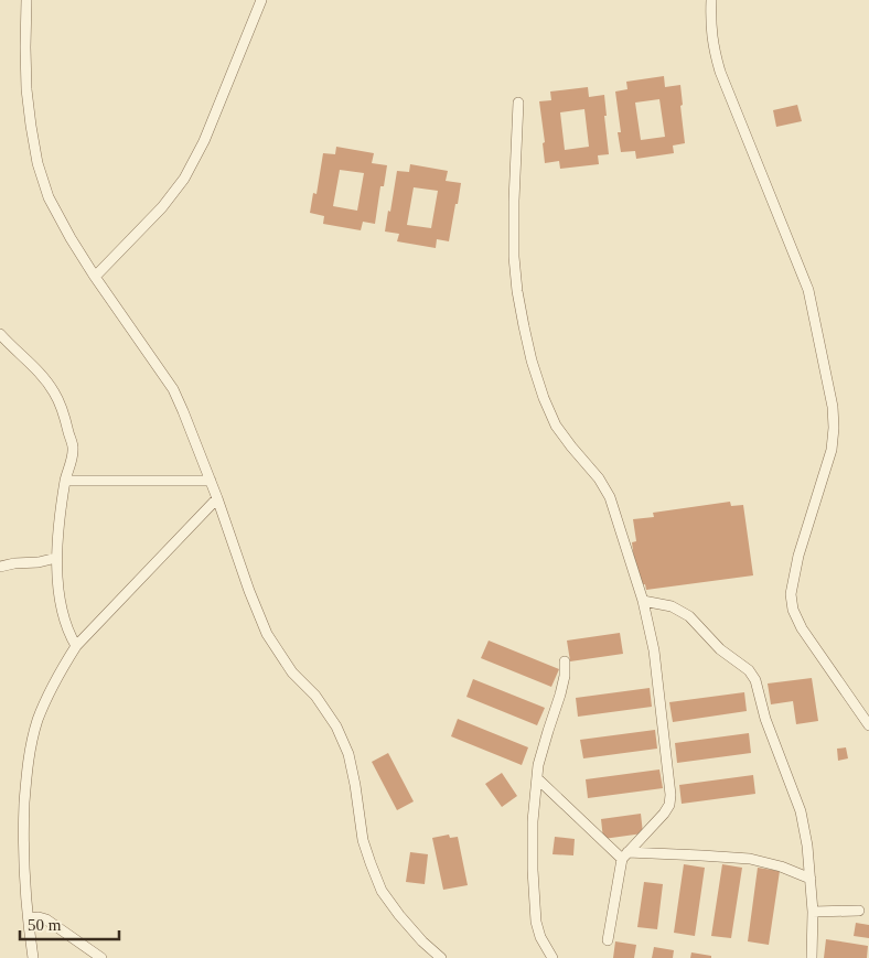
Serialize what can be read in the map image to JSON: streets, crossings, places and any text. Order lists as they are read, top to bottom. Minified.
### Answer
{"scale_bar":"50 m"}
